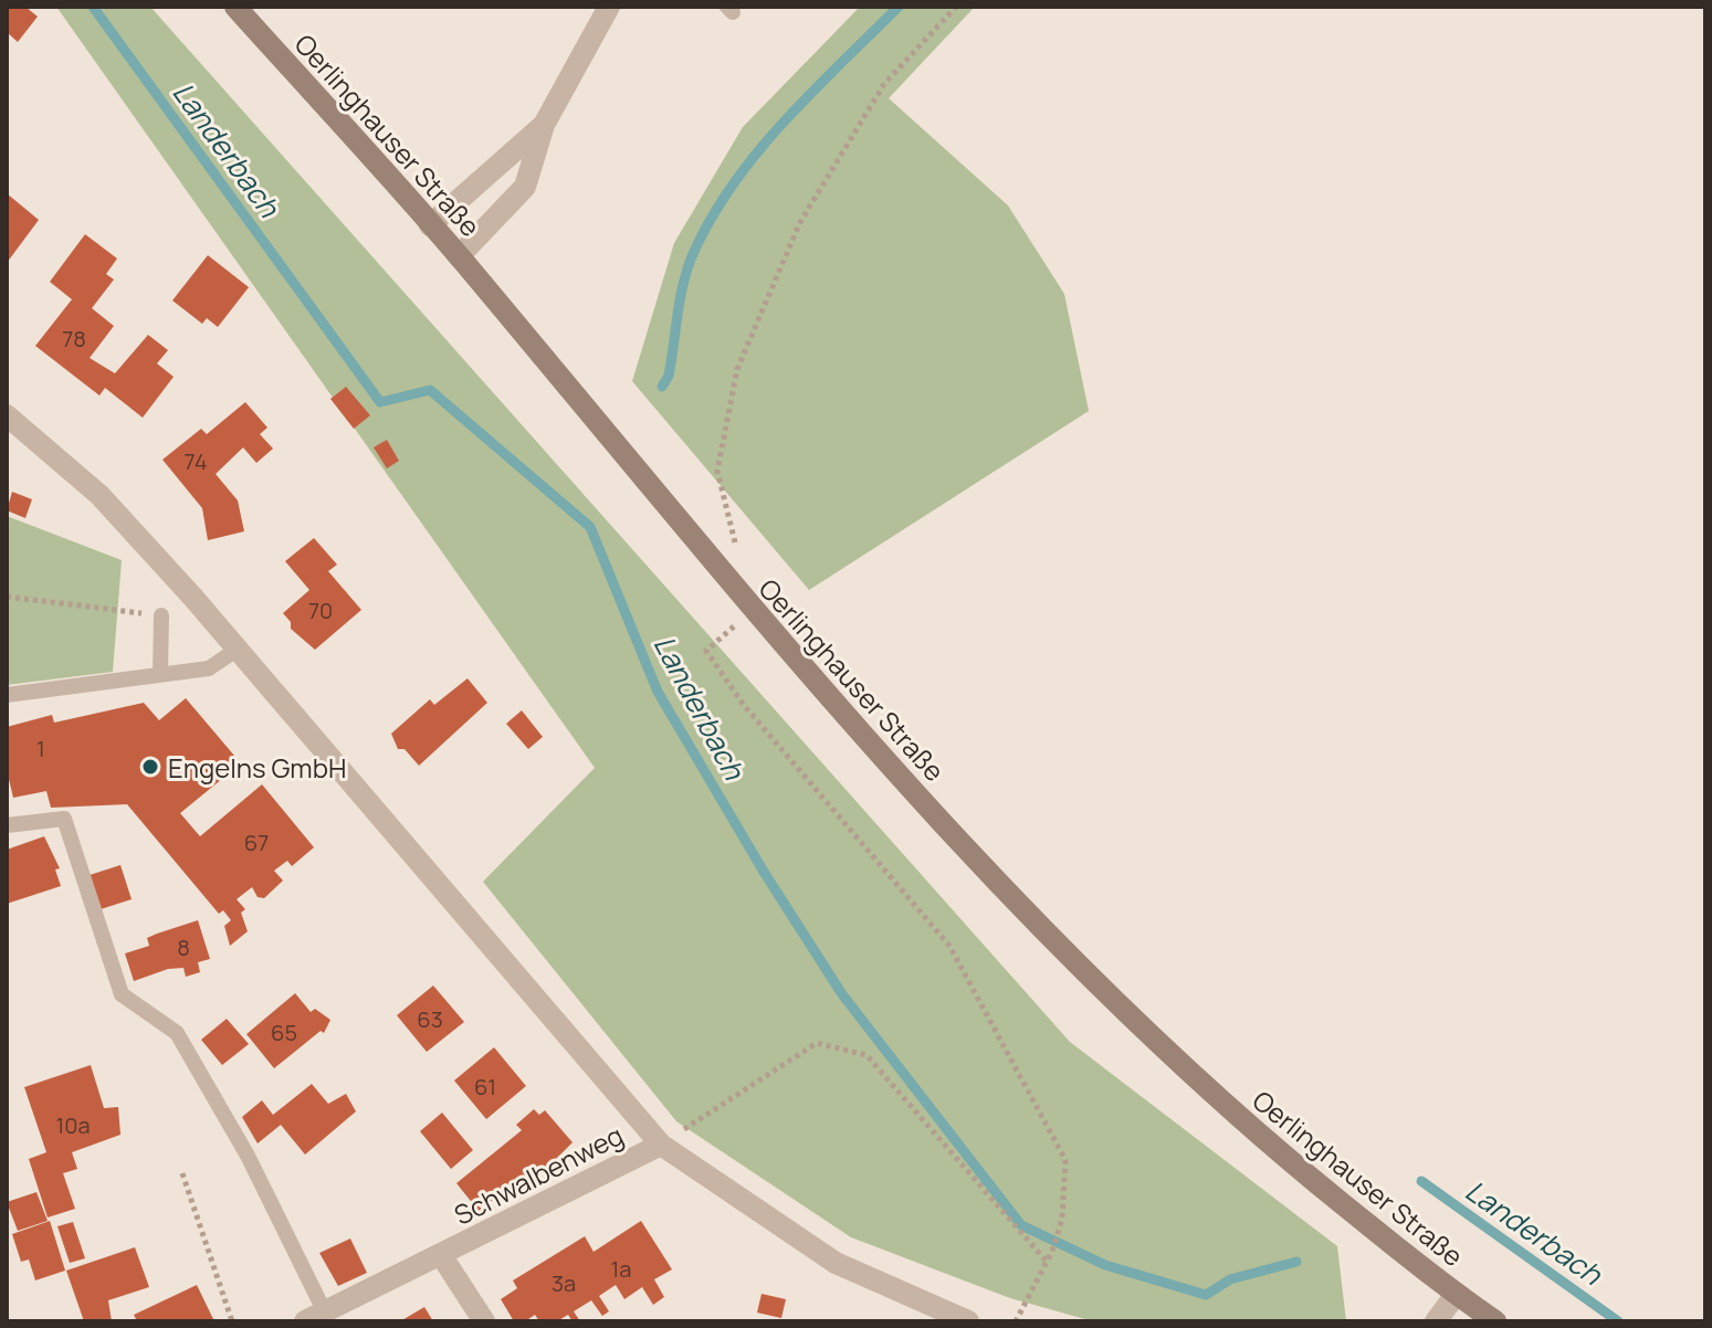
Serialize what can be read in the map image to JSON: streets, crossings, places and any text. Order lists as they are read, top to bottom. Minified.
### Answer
{"streets":{"main road":["Oerlinghauser Straße"],"street":["Schwalbenweg"]},"water":["Landerbach"],"places":["Engelns GmbH"],"house_numbers":["78","74","70","1","67","8","63","65","61","10a","1a","3a"]}
